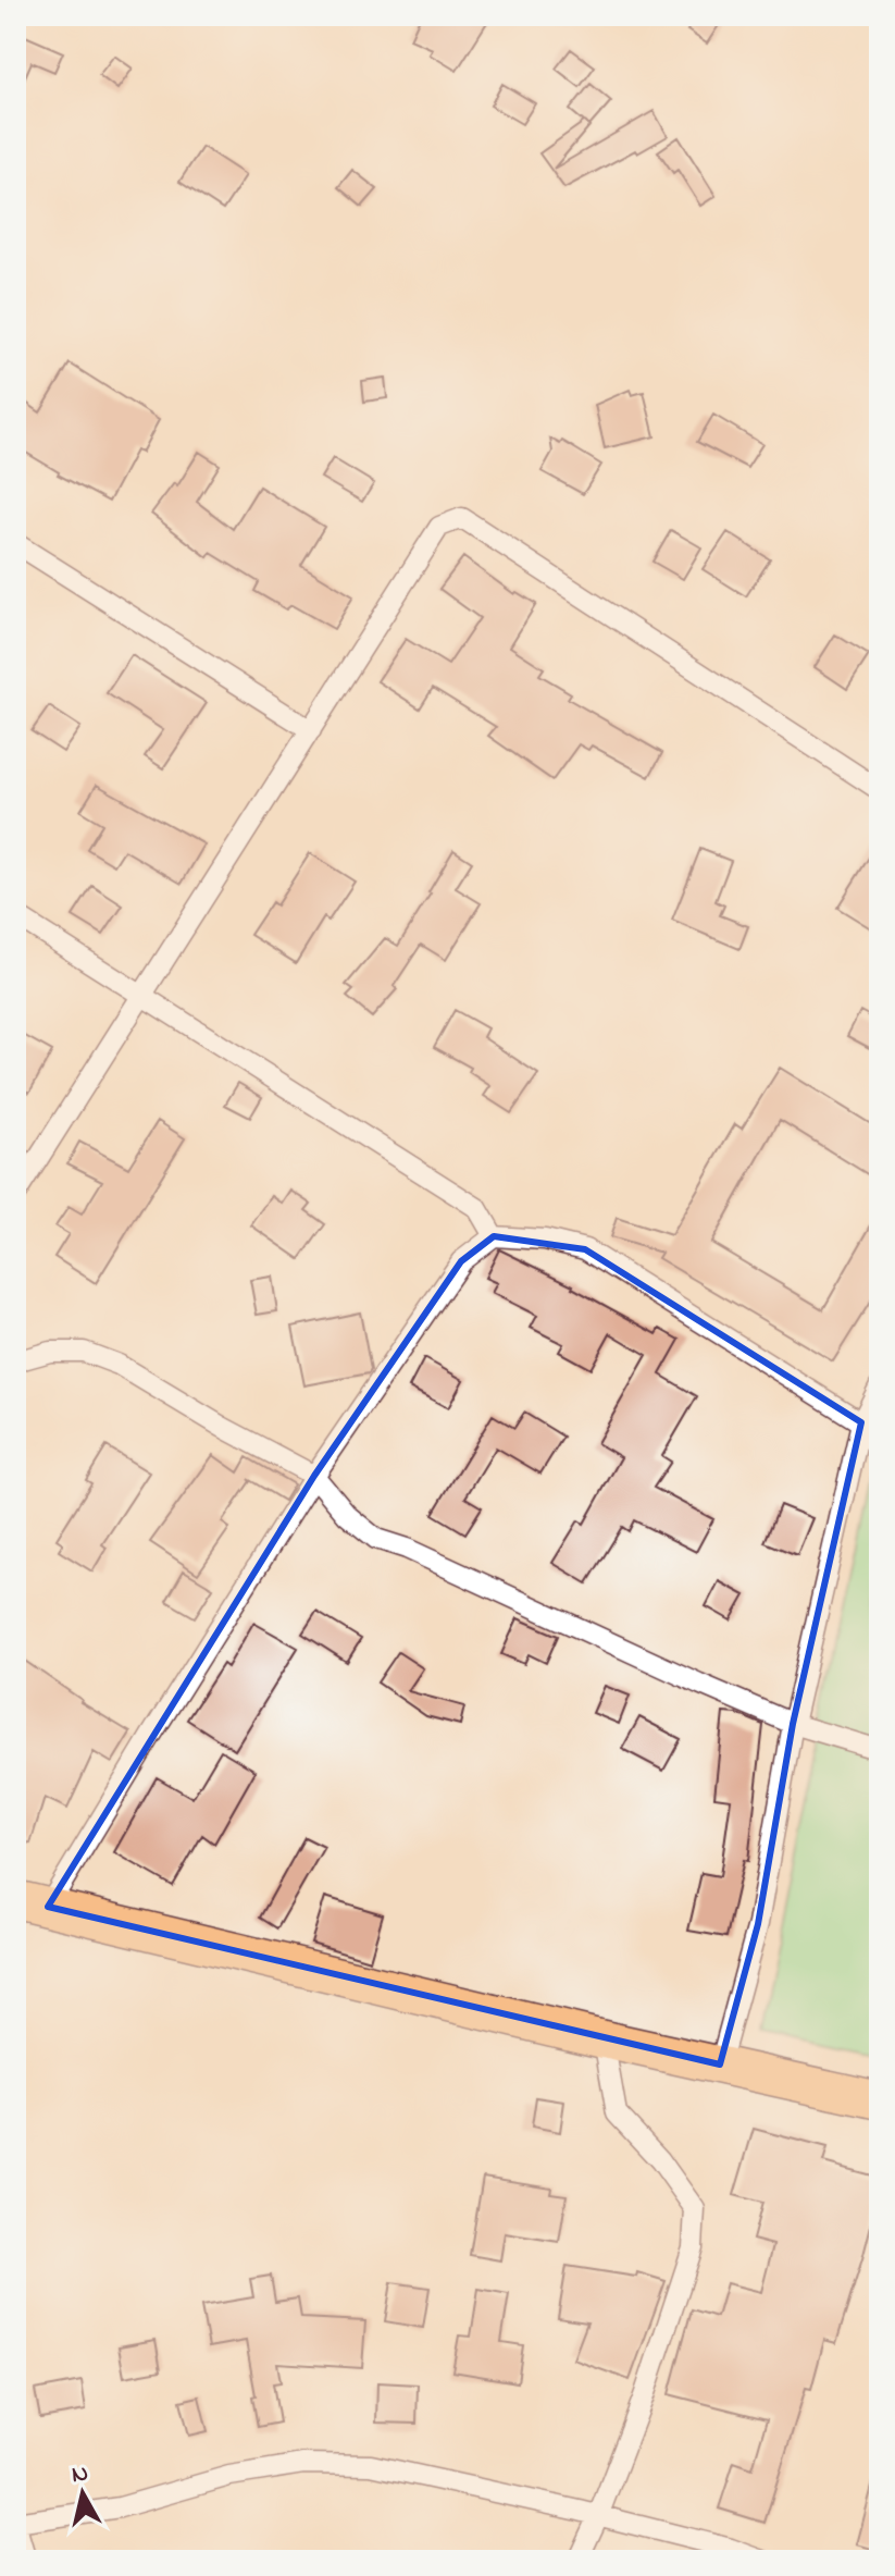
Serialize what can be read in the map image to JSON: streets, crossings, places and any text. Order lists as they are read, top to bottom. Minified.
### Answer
{"north":"top"}
